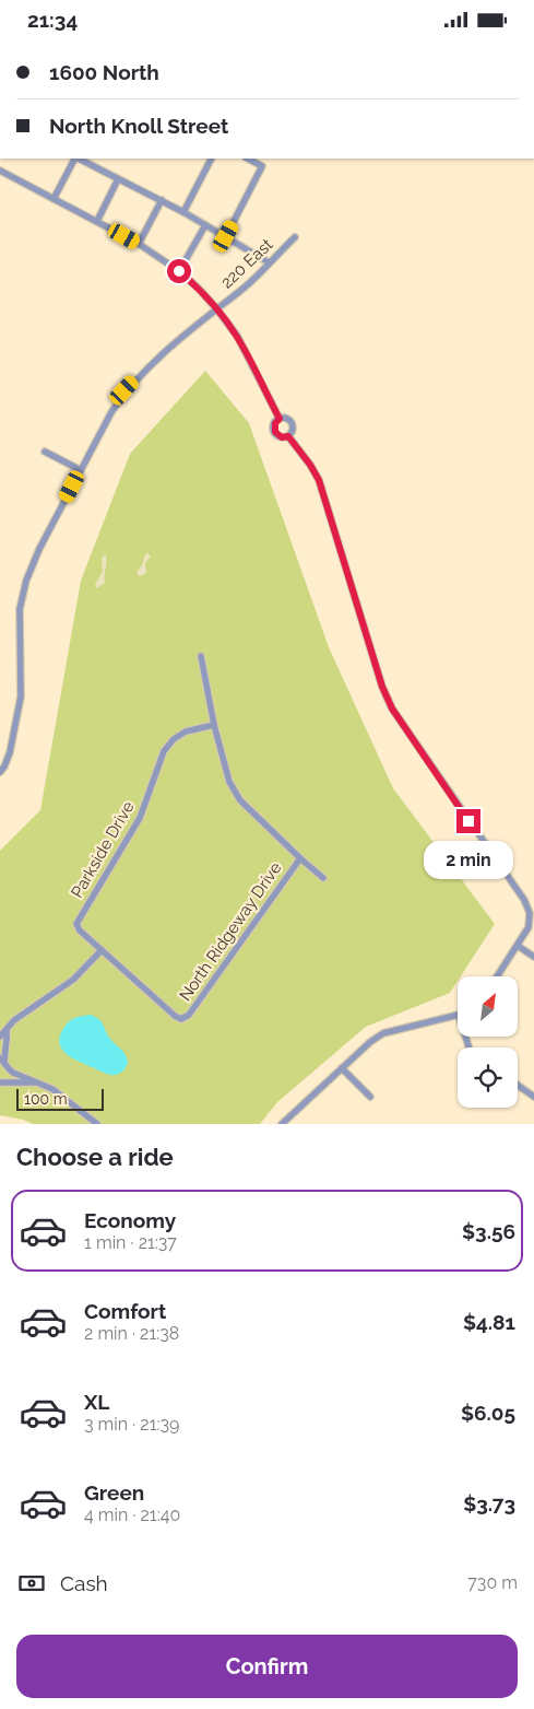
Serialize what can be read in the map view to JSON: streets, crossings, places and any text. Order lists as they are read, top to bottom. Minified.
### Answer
{"streets":{"street":["220 East","Parkside Drive","North Ridgeway Drive"]},"crossings":[["Parkside Drive","North Ridgeway Drive"]],"scale_bar":"100 m","north":"top right","page":{"status":"21:34","banner":["1600 North","North Knoll Street"],"bubble":"2 min","scale":"100 m","heading":"Choose a ride","list":[{"name":"Economy","note":"1 min · 21:37","value":"$3.56"},{"name":"Comfort","note":"2 min · 21:38","value":"$4.81"},{"name":"XL","note":"3 min · 21:39","value":"$6.05"},{"name":"Green","note":"4 min · 21:40","value":"$3.73"}],"pay":["Cash","730 m"],"buttons":"Confirm"}}
